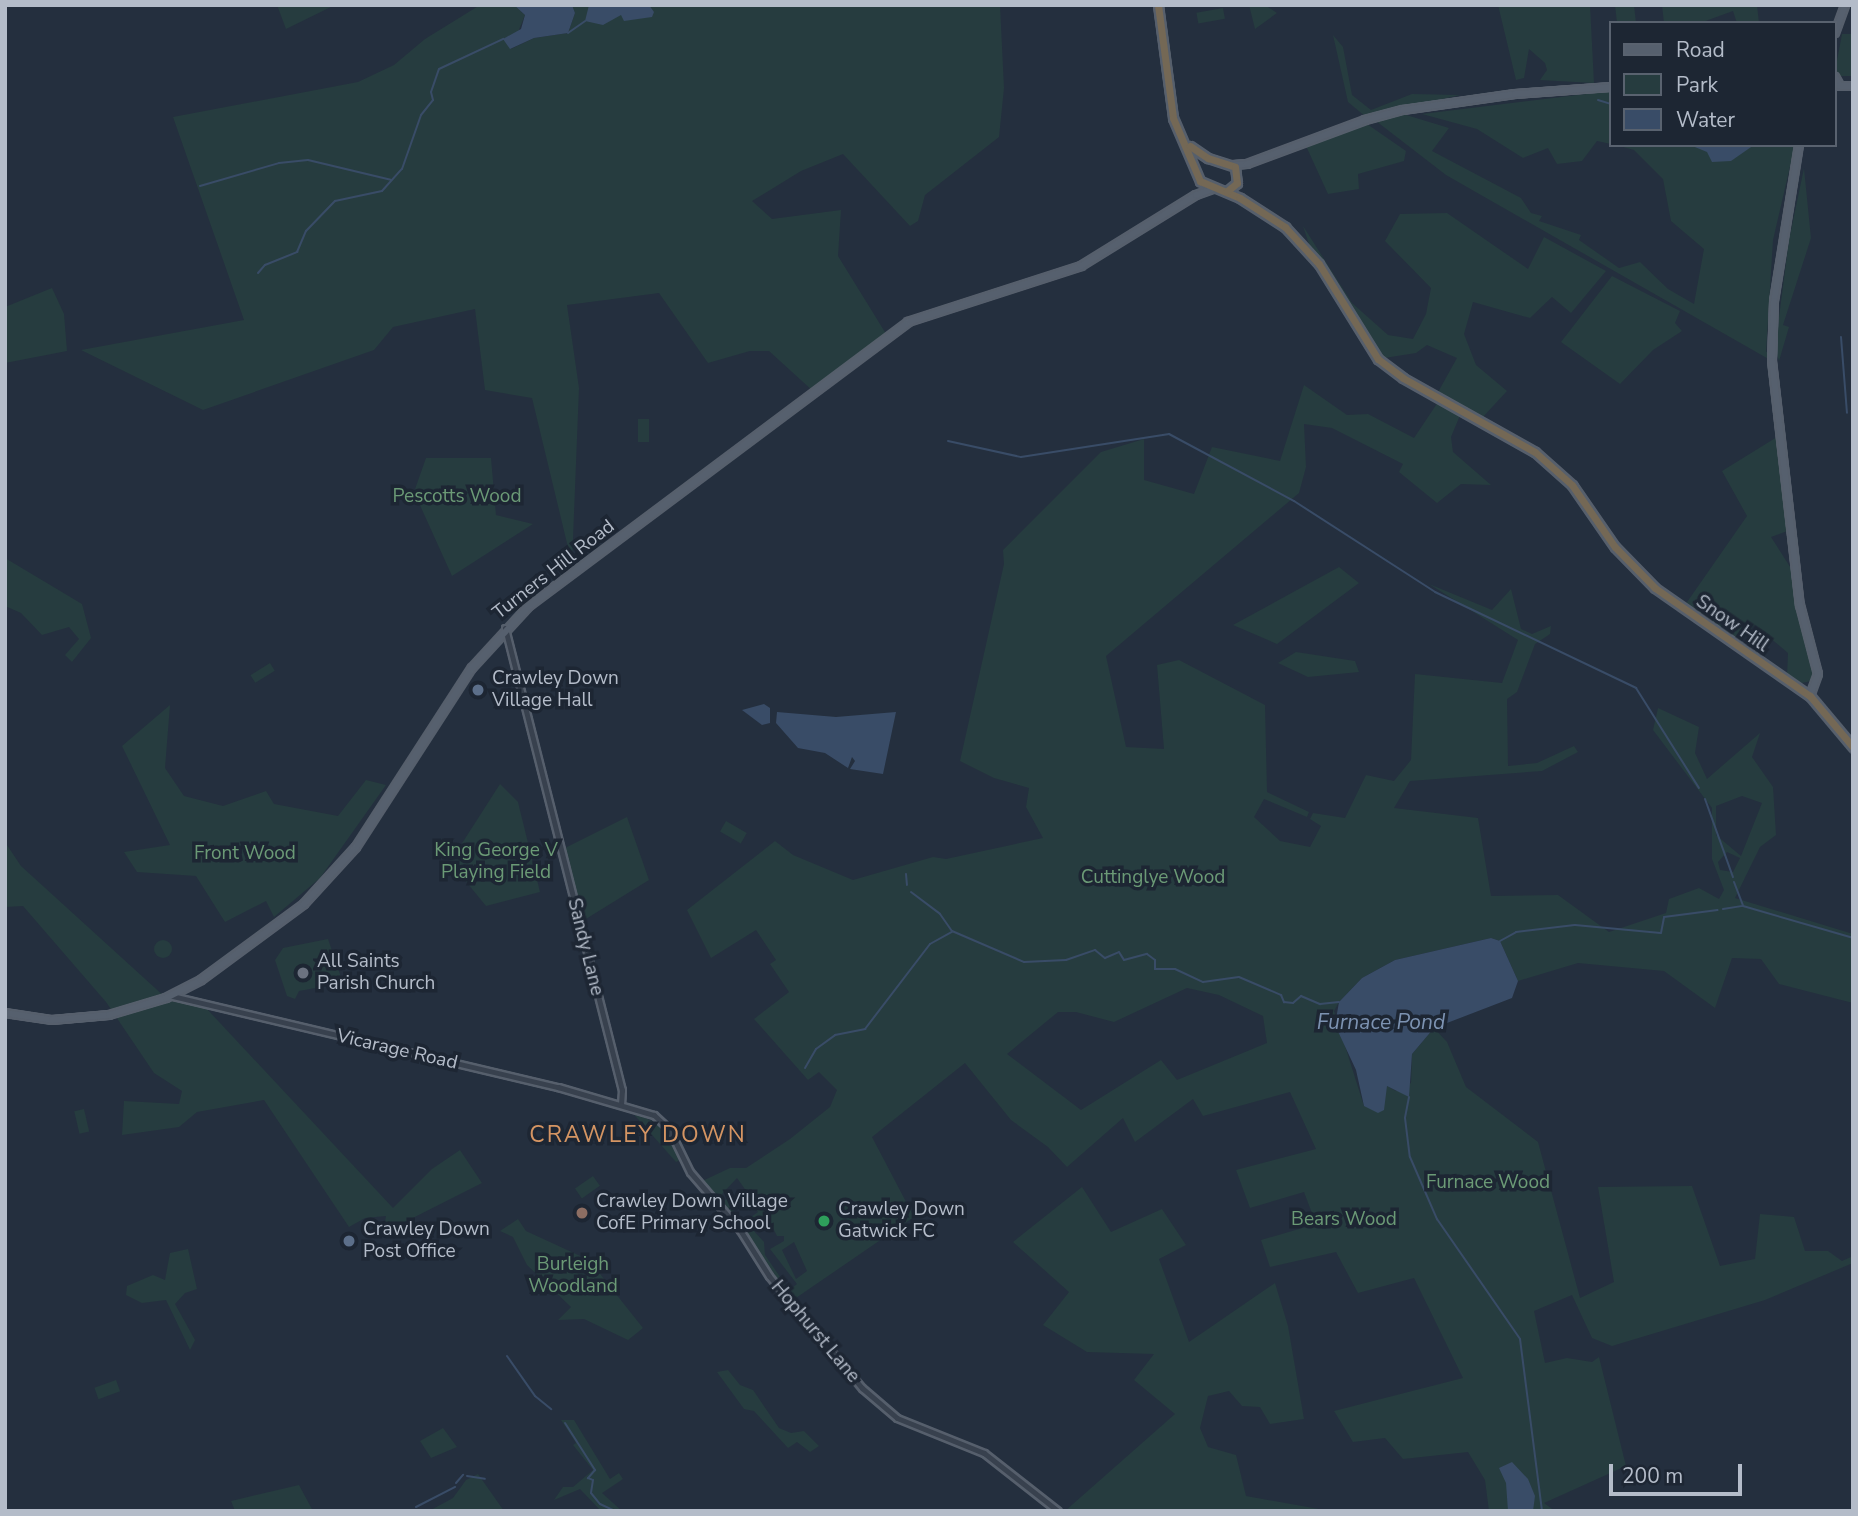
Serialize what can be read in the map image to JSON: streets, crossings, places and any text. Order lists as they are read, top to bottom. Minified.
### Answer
{"streets":{"highway":["Snow Hill"],"main road":["Turners Hill Road"],"street":["Sandy Lane","Vicarage Road","Hophurst Lane"]},"crossings":[["Turners Hill Road","Snow Hill"],["Turners Hill Road","Sandy Lane"],["Turners Hill Road","Vicarage Road"],["Sandy Lane","Vicarage Road"],["Sandy Lane","Hophurst Lane"],["Vicarage Road","Hophurst Lane"]],"districts":["CRAWLEY DOWN"],"water":["Furnace Pond"],"parks":["Pescotts Wood","King George V Playing Field","Front Wood","Cuttinglye Wood","Furnace Wood","Bears Wood","Burleigh Woodland"],"places":["Crawley Down Village Hall","All Saints Parish Church","Crawley Down Village CofE Primary School","Crawley Down Gatwick FC","Crawley Down Post Office"],"legend":["Road","Park","Water"],"scale_bar":"200 m"}
